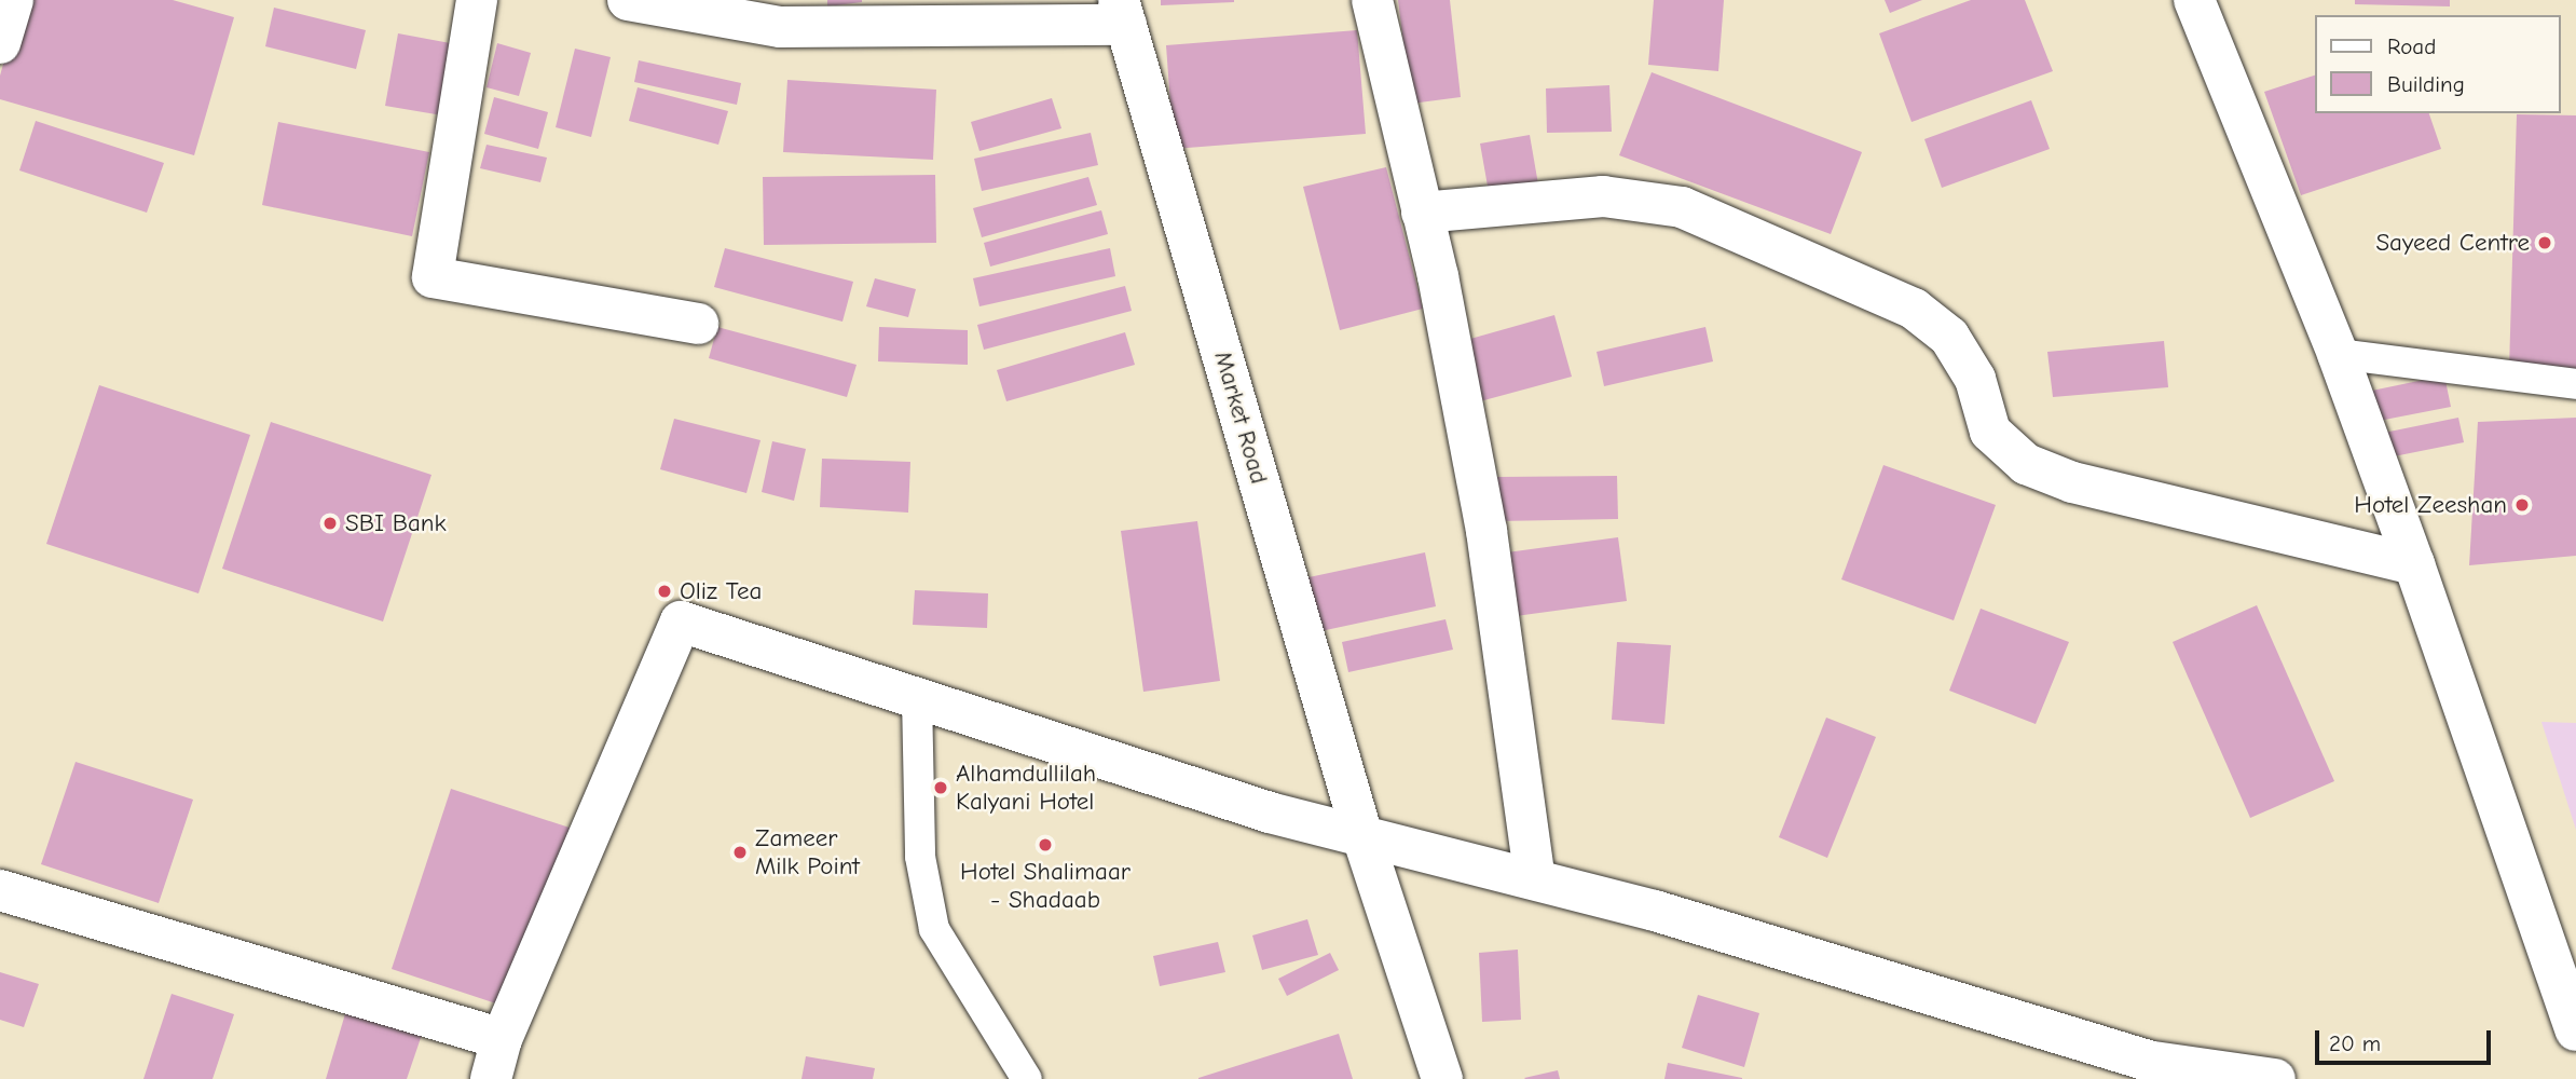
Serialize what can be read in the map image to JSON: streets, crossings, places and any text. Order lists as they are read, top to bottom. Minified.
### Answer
{"streets":{"main road":["Market Road"]},"places":["Sayeed Centre","Hotel Zeeshan","SBI Bank","Oliz Tea","Alhamdullilah Kalyani Hotel","Hotel Shalimaar - Shadaab","Zameer Milk Point"],"legend":["Road","Building"],"scale_bar":"20 m"}
